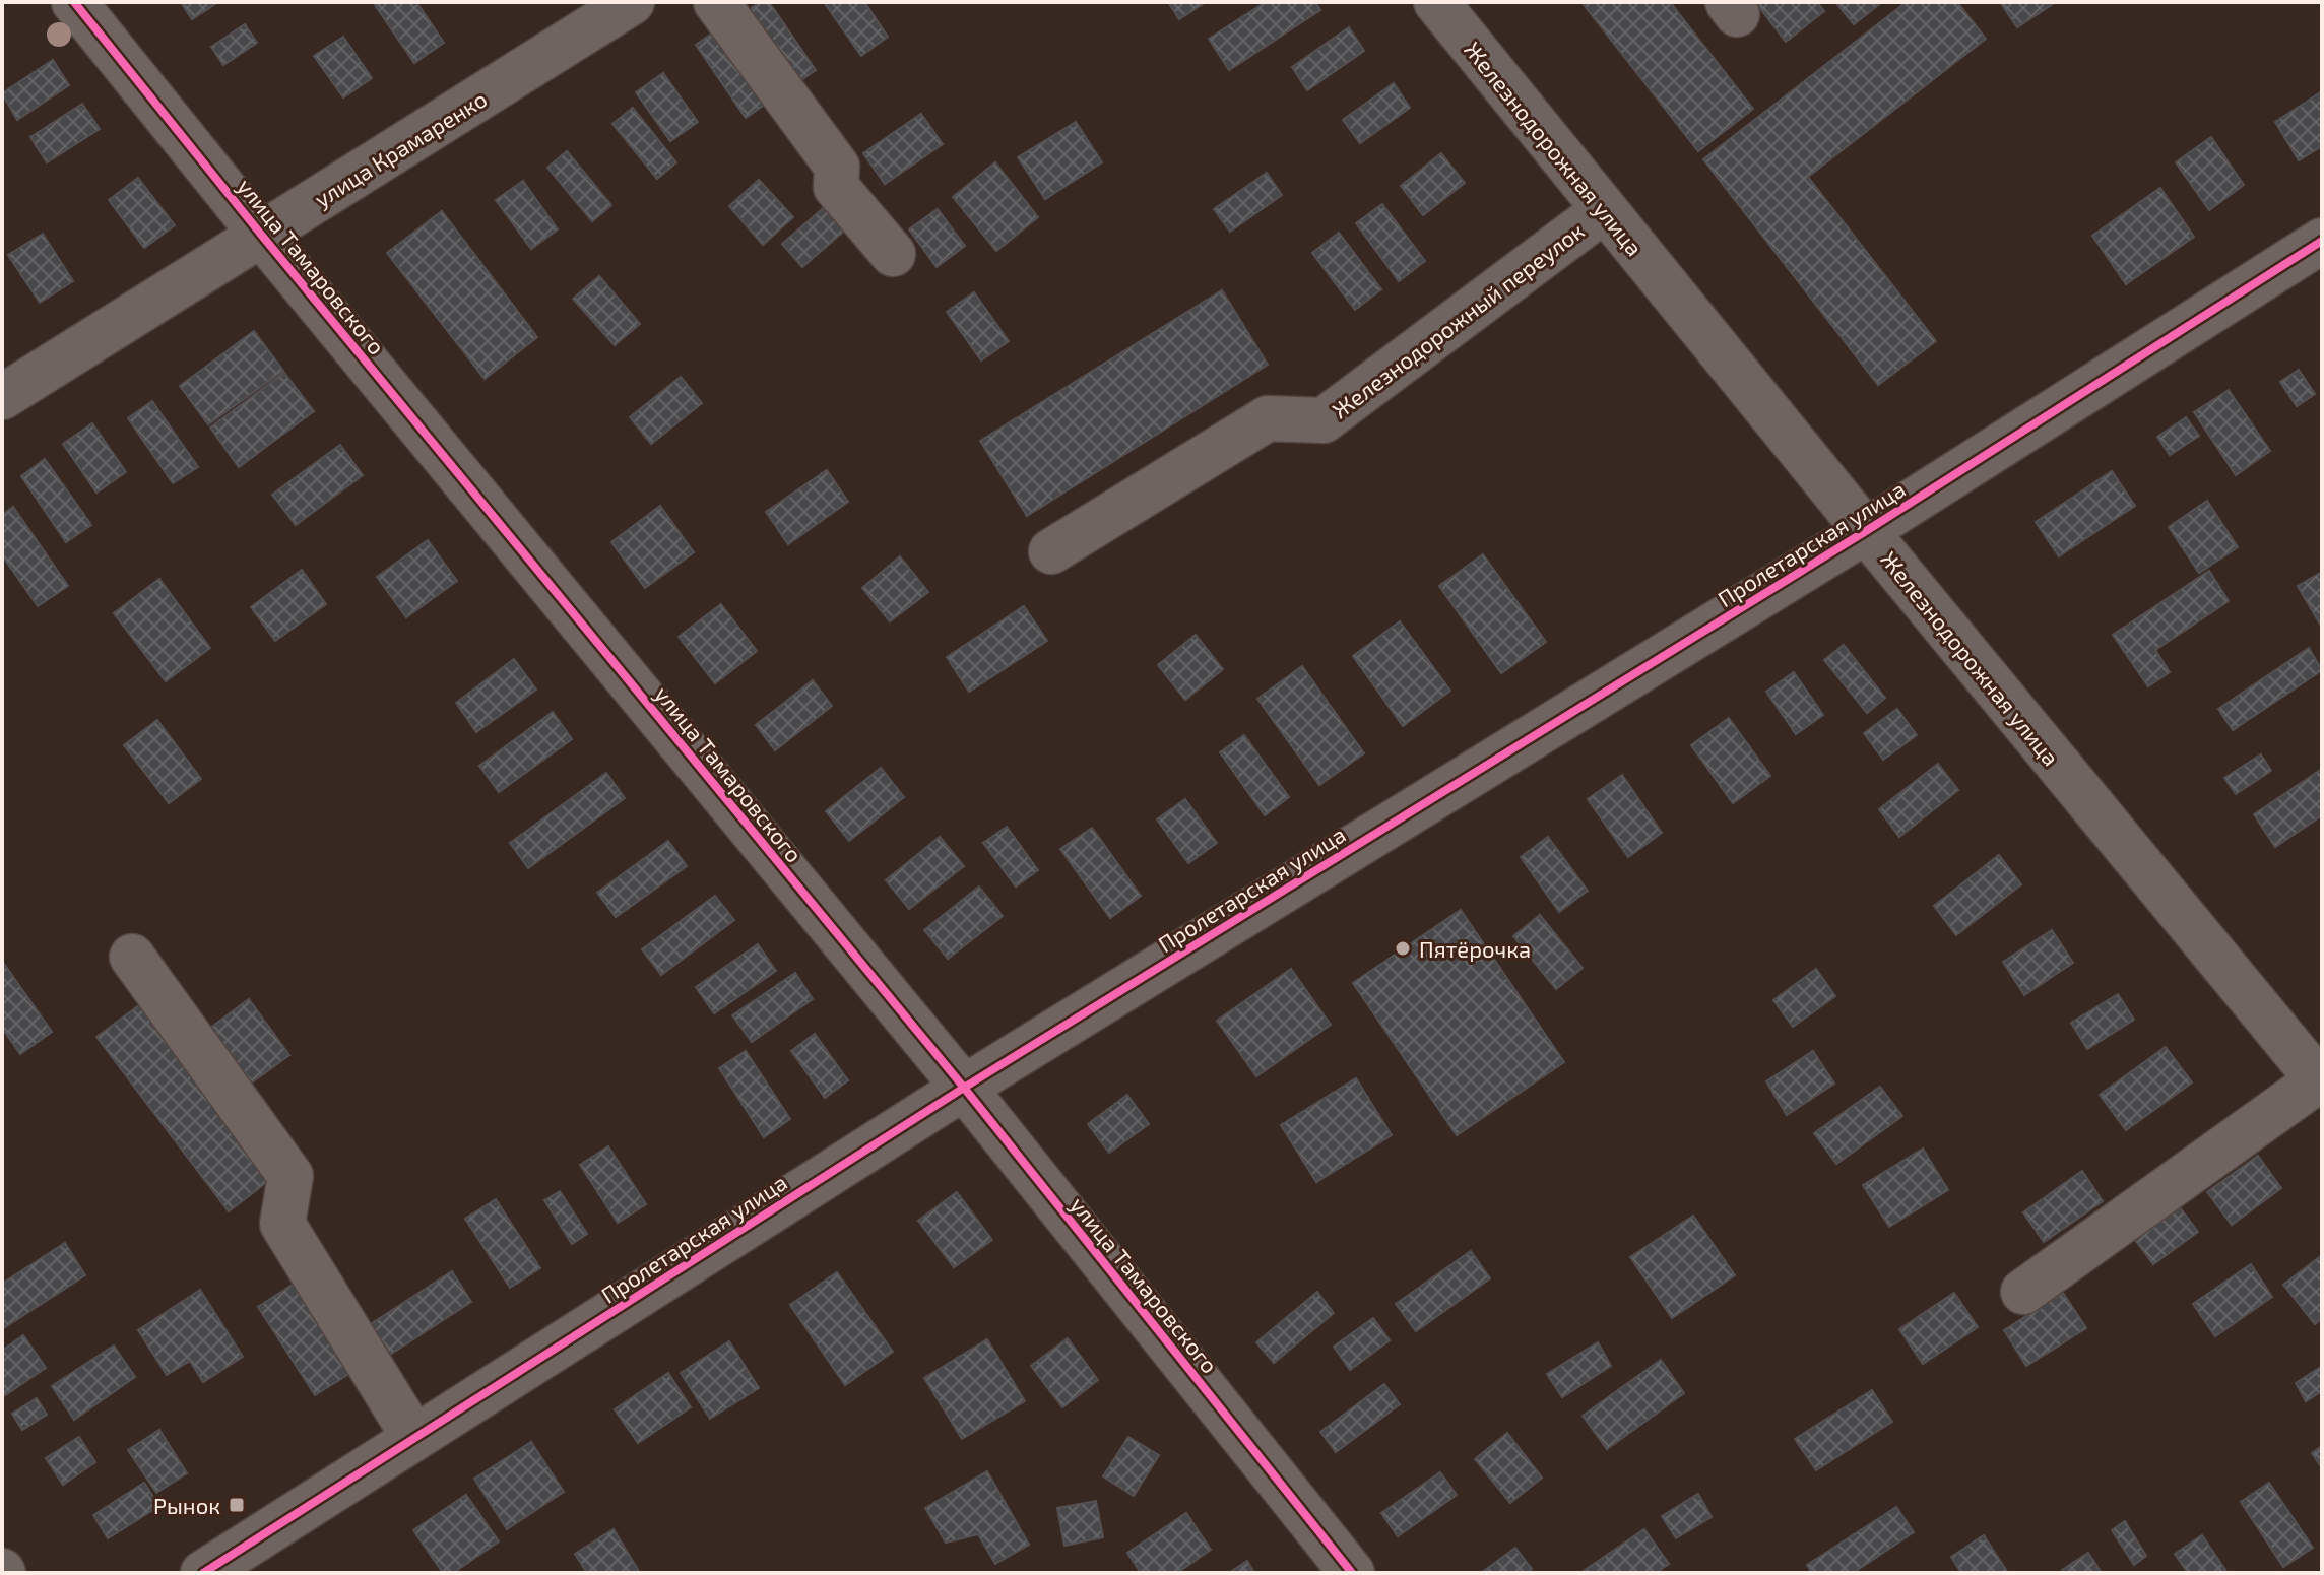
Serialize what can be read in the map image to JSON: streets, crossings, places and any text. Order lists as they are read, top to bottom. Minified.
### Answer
{"streets":{"street":["улица Крамаренко","Железнодорожная улица","улица Тамаровского","Железнодорожный переулок","Пролетарская улица"]},"crossings":[["улица Крамаренко","улица Тамаровского"],["Железнодорожная улица","Железнодорожный переулок"],["Железнодорожная улица","Пролетарская улица"],["улица Тамаровского","Пролетарская улица"]],"places":{"other":["Пятёрочка"],"transit":["Рынок"]}}
